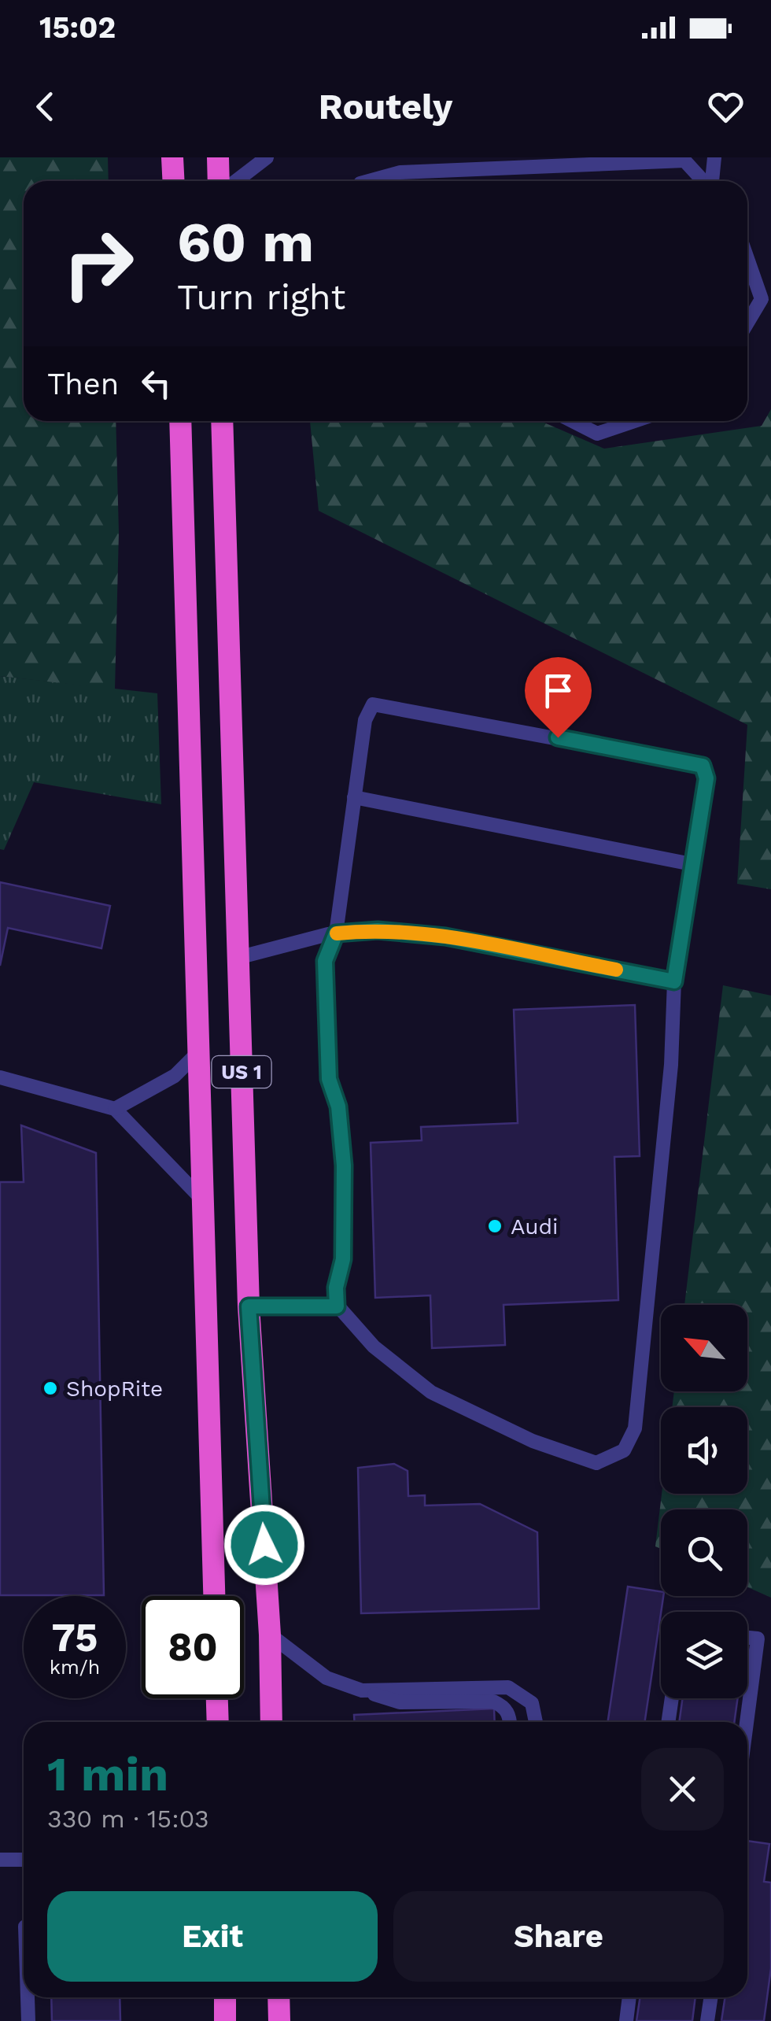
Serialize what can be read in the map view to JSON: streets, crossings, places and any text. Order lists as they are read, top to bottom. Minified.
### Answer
{"streets":{"highway":["US 1"]},"places":["Audi","ShopRite"],"north":"top left","page":{"status":"15:02","header":"Routely","turn":["60 m","Turn right"],"then":"Then","speed":"75 km/h","limit":"80","heading":["1 min","330 m · 15:03"],"buttons":["Exit","Share"]}}
